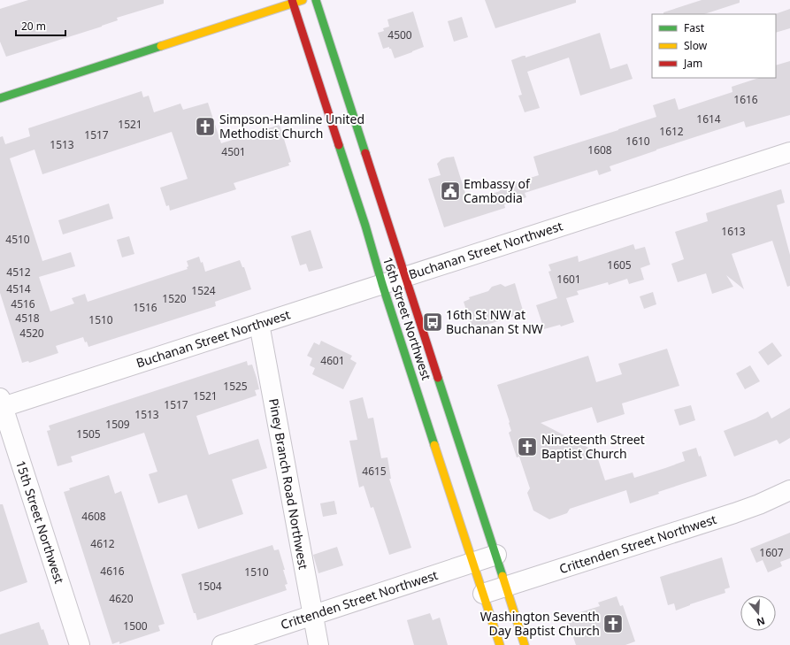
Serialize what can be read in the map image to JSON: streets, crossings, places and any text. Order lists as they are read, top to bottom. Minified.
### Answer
{"streets":{"main road":["16th Street Northwest"],"street":["Buchanan Street Northwest","Piney Branch Road Northwest","15th Street Northwest","Crittenden Street Northwest"]},"crossings":[["Buchanan Street Northwest","16th Street Northwest"],["Buchanan Street Northwest","Piney Branch Road Northwest"],["Buchanan Street Northwest","15th Street Northwest"],["16th Street Northwest","Crittenden Street Northwest"],["Piney Branch Road Northwest","Crittenden Street Northwest"]],"places":{"church":["Simpson-Hamline United Methodist Church","Nineteenth Street Baptist Church","Washington Seventh Day Baptist Church"],"public building":["Embassy of Cambodia"],"bus stop":["16th St NW at Buchanan St NW"]},"house_numbers":["4500","1616","1614","1521","1612","1517","1610","1513","1608","4501","1613","4510","1605","4512","1601","4514","1524","1520","4516","1516","4518","1510","4520","4601","1525","1521","1517","1513","1509","1505","4615","4608","4612","1607","4616","1510","1504","4620","1500"],"legend":["Fast","Slow","Jam"],"scale_bar":"20 m","north":"bottom"}
